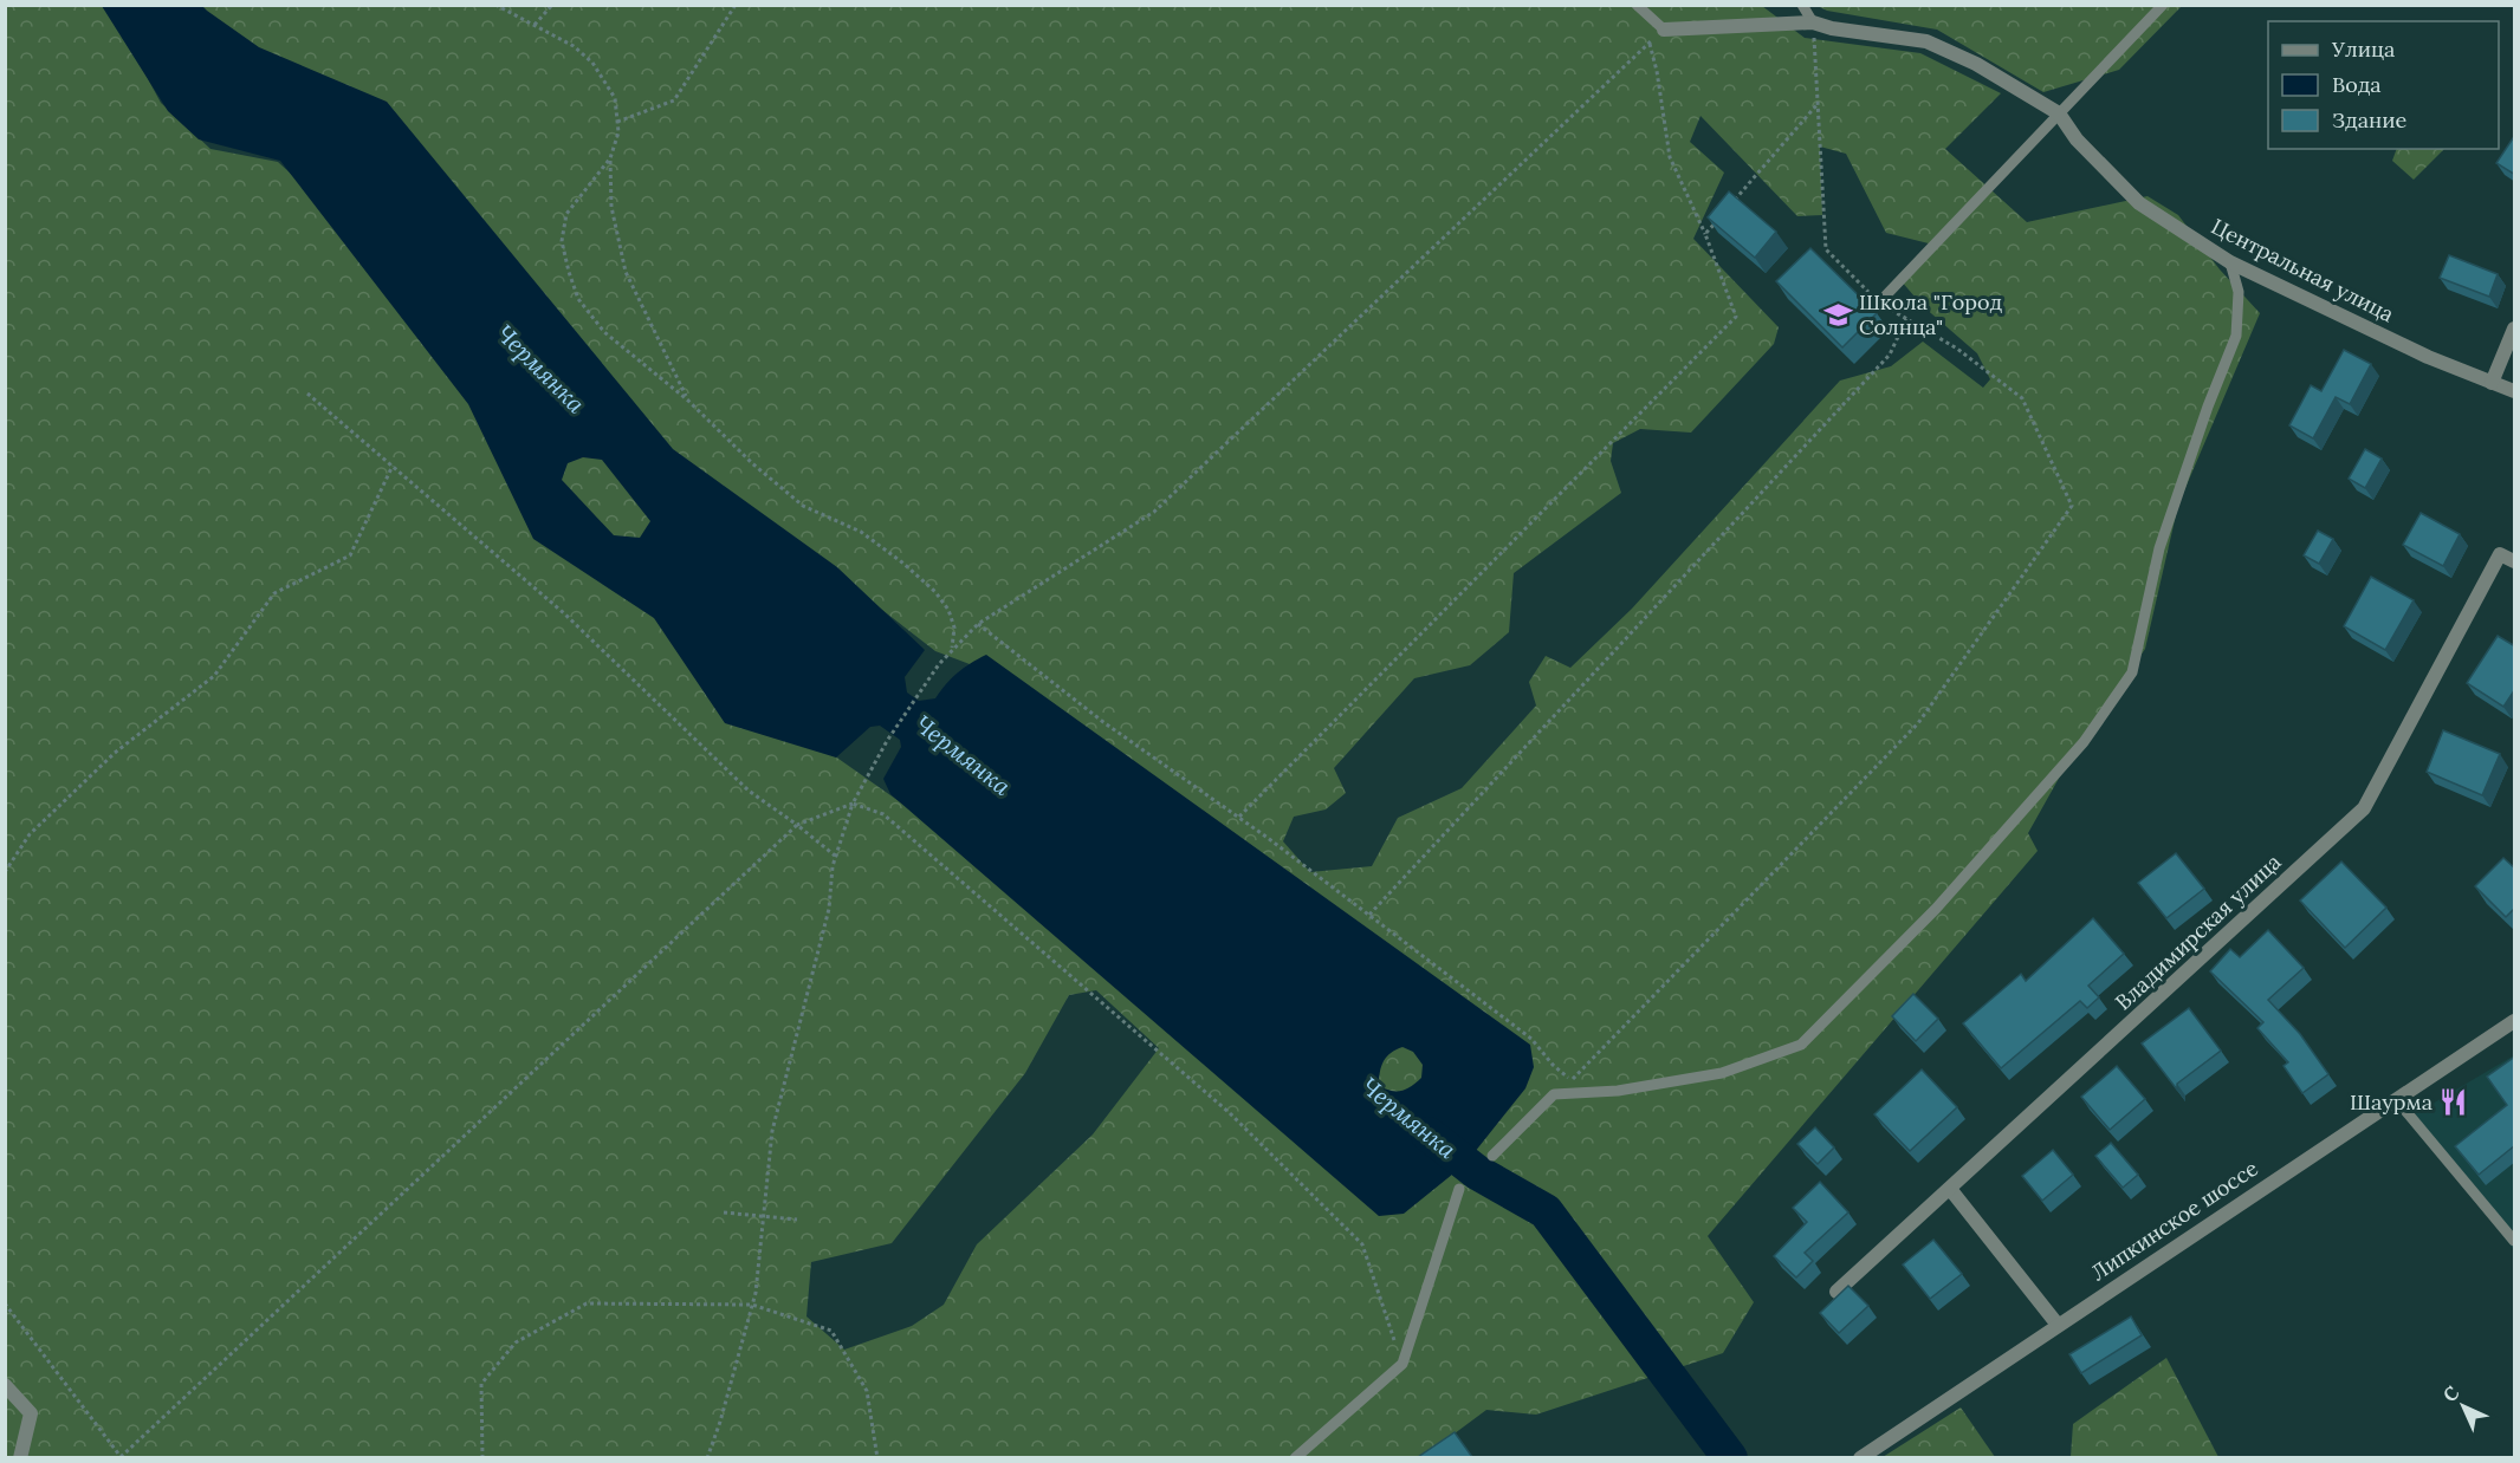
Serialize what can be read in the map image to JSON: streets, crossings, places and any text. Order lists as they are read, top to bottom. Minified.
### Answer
{"streets":{"street":["Центральная улица","Владимирская улица","Липкинское шоссе"]},"water":["Чермянка"],"places":{"school or university":["Школа \"Город Cолнца\""],"restaurant":["Шаурма"]},"legend":["Улица","Вода","Здание"],"north":"top left"}
